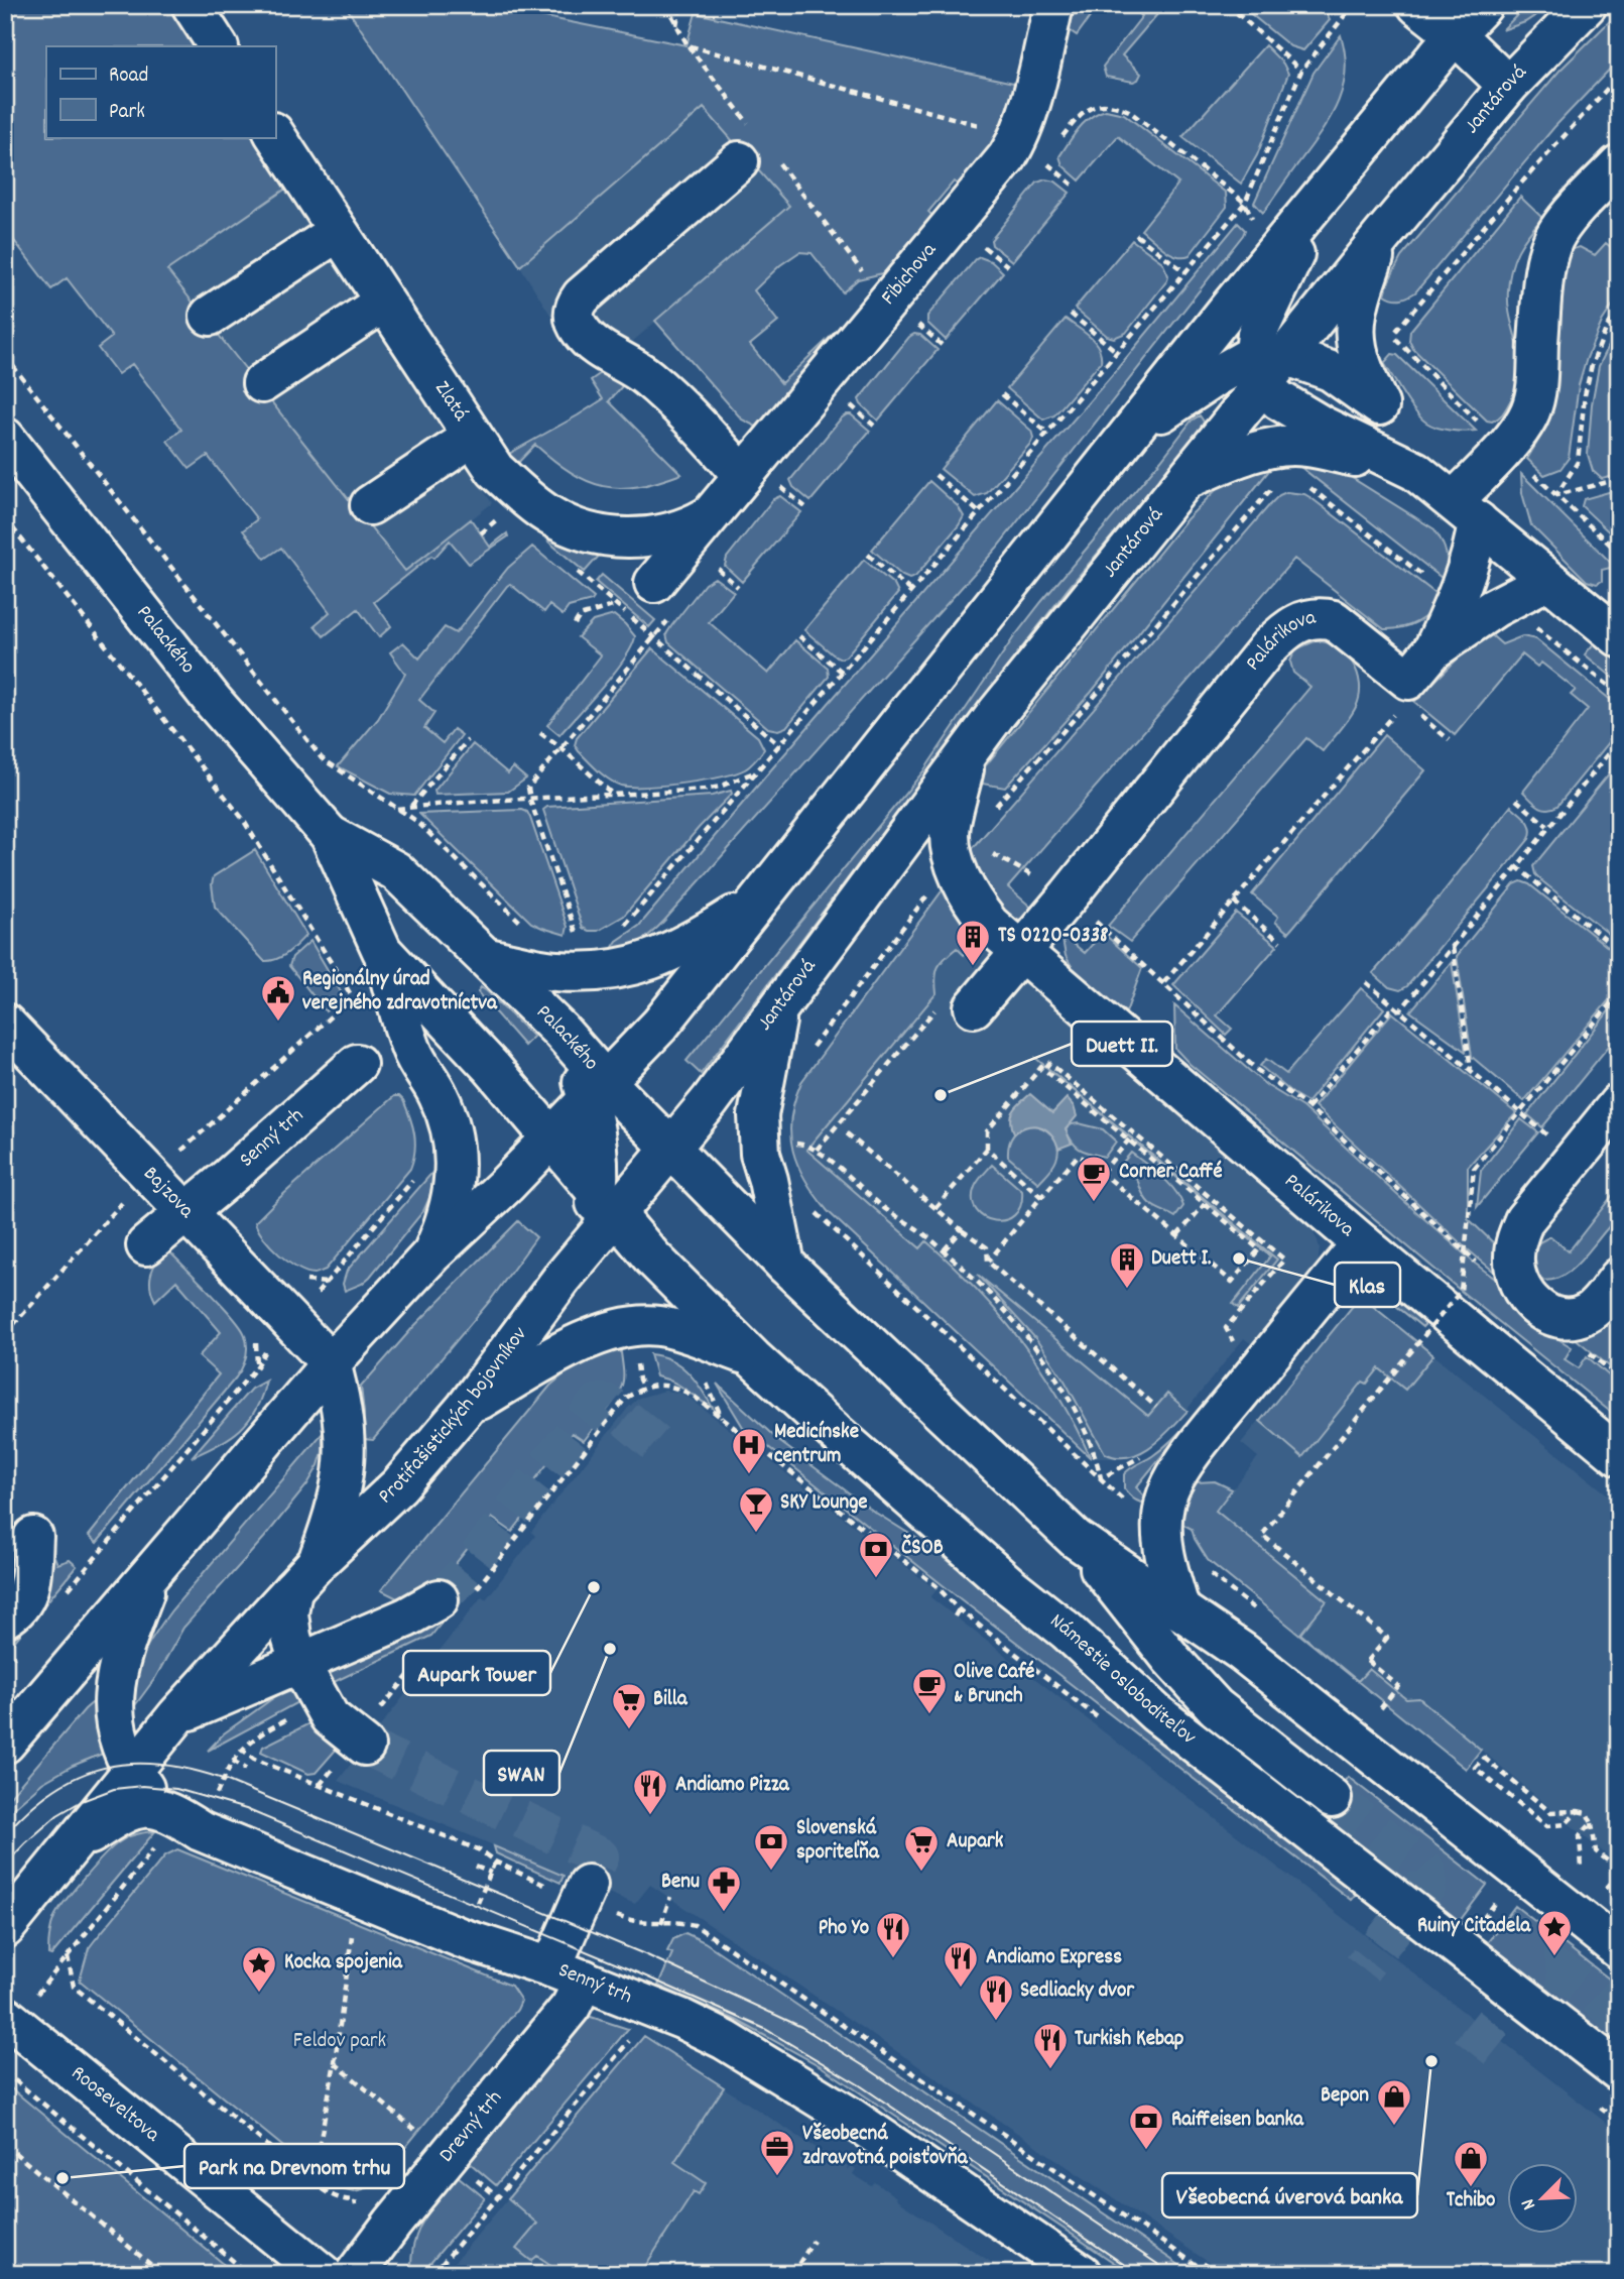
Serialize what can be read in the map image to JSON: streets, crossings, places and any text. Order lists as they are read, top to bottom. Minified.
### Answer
{"streets":{"street":["Jantárová","Fibichova","Zlatá","Palackého","Palárikova","Senný trh","Bajzova","Protifašistických bojovníkov","Námestie osloboditeľov","Rooseveltova","Drevný trh"]},"crossings":[["Jantárová","Palackého"],["Jantárová","Palárikova"],["Jantárová","Protifašistických bojovníkov"],["Fibichova","Zlatá"],["Palackého","Protifašistických bojovníkov"],["Palackého","Námestie osloboditeľov"],["Senný trh","Bajzova"],["Senný trh","Protifašistických bojovníkov"],["Senný trh","Drevný trh"],["Bajzova","Protifašistických bojovníkov"]],"parks":["Feldov park"],"places":{"building":["TS 0220-0338","Duett I."],"public building":["Regionálny úrad verejného zdravotníctva"],"other":["Duett II.","Klas","Aupark Tower","SWAN","Všeobecná úverová banka","Park na Drevnom trhu"],"cafe":["Corner Caffé","Olive Café & Brunch"],"hospital":["Medicínske centrum"],"bar":["SKY Lounge"],"bank":["ČSOB","Slovenská sporiteľňa","Raiffeisen banka"],"supermarket":["Billa","Aupark"],"restaurant":["Andiamo Pizza","Pho Yo","Andiamo Express","Sedliacky dvor","Turkish Kebap"],"pharmacy":["Benu"],"place":["Ruiny Citadela","Kocka spojenia"],"shop":["Bepon","Tchibo"],"office":["Všeobecná zdravotná poisťovňa"]},"legend":["Road","Park"],"north":"bottom left"}
